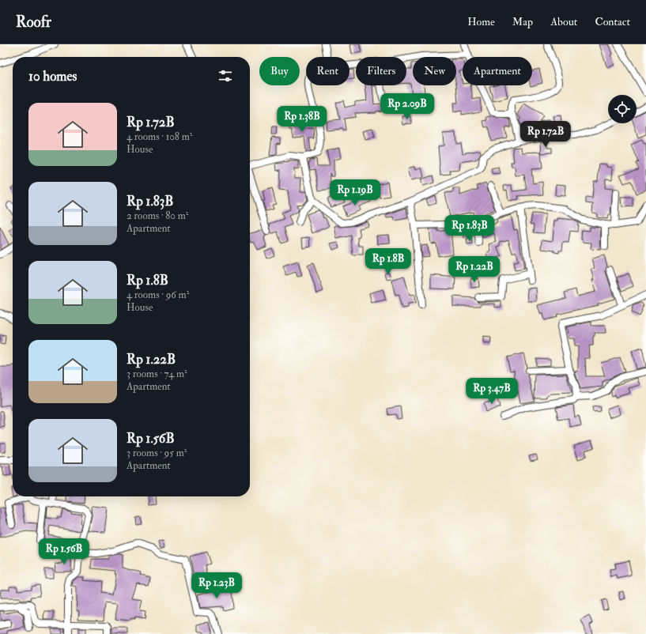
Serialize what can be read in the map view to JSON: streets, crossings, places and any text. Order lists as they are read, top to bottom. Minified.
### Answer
{"page":{"header":"Roofr","nav":["Home","Map","About","Contact"],"chip":["Buy","Rent","Filters","New","Apartment"],"heading":"10 homes","price":["Rp 2.09B","Rp 1.38B","Rp 1.72B","Rp 1.19B","Rp 1.83B","Rp 1.8B","Rp 1.22B","Rp 3.47B","Rp 1.56B","Rp 1.23B"],"list":[{"name":"Rp 1.72B","note":"4 rooms · 108 m² · House"},{"name":"Rp 1.83B","note":"2 rooms · 80 m² · Apartment"},{"name":"Rp 1.8B","note":"4 rooms · 96 m² · House"},{"name":"Rp 1.22B","note":"3 rooms · 74 m² · Apartment"},{"name":"Rp 1.56B","note":"3 rooms · 95 m² · Apartment"}]}}
